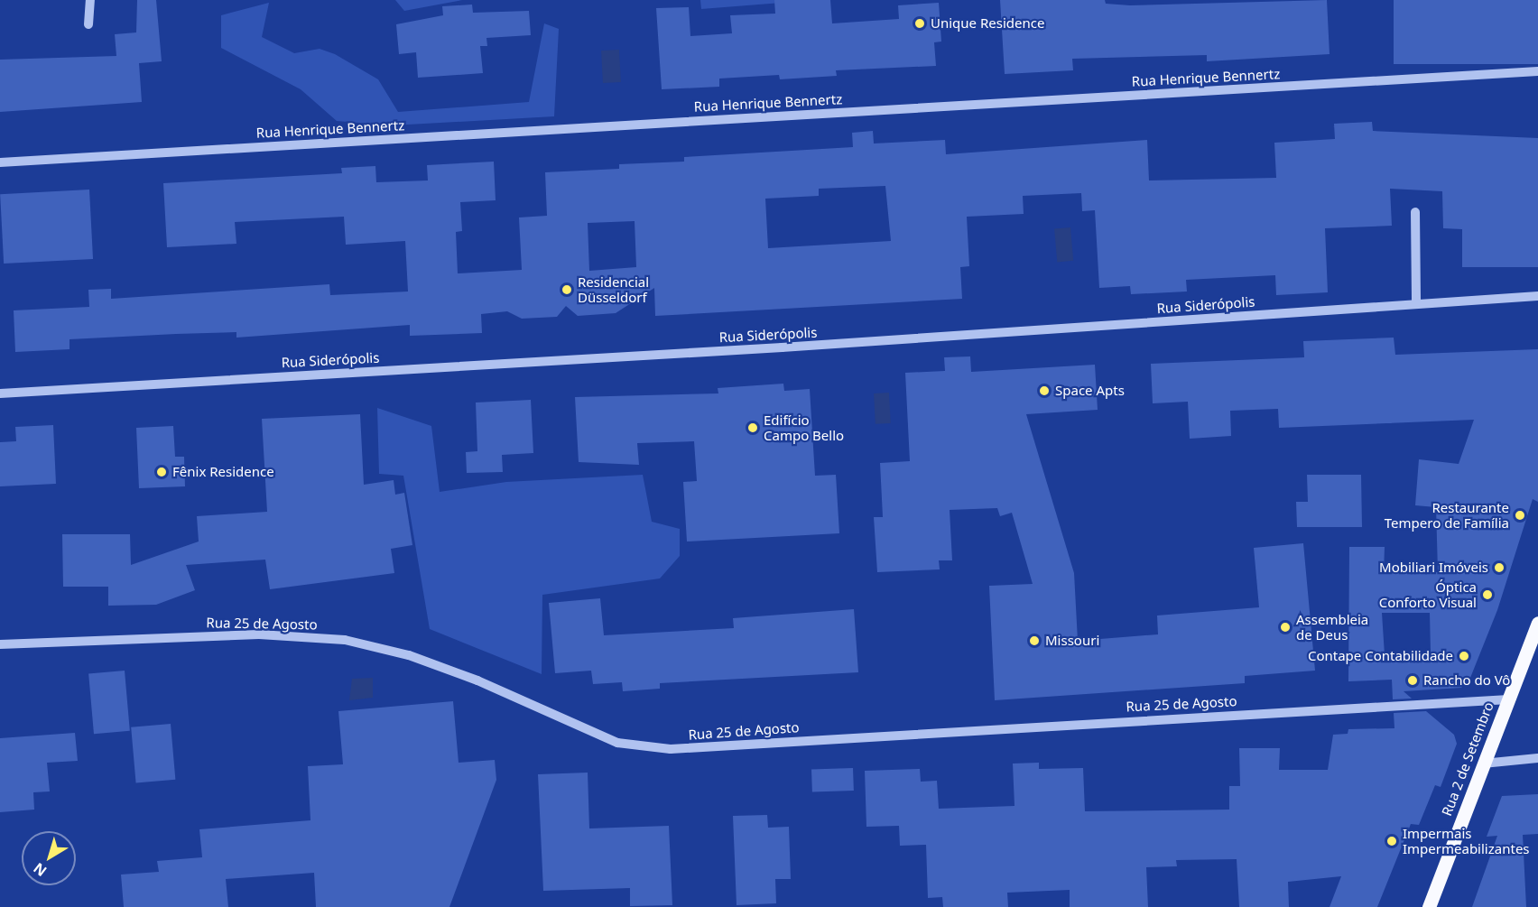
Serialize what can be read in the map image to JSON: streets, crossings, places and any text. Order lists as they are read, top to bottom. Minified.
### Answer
{"streets":{"main road":["Rua 2 de Setembro"],"street":["Rua Henrique Bennertz","Rua Siderópolis","Rua 25 de Agosto"]},"crossings":[["Rua 25 de Agosto","Rua 2 de Setembro"]],"places":["Unique Residence","Residencial Düsseldorf","Space Apts","Edifício Campo Bello","Fênix Residence","Restaurante Tempero de Família","Mobiliari Imóveis","Óptica Conforto Visual","Assembleia de Deus","Missouri","Contape Contabilidade","Rancho do Vô","Impermais Impermeabilizantes"],"north":"bottom left"}
